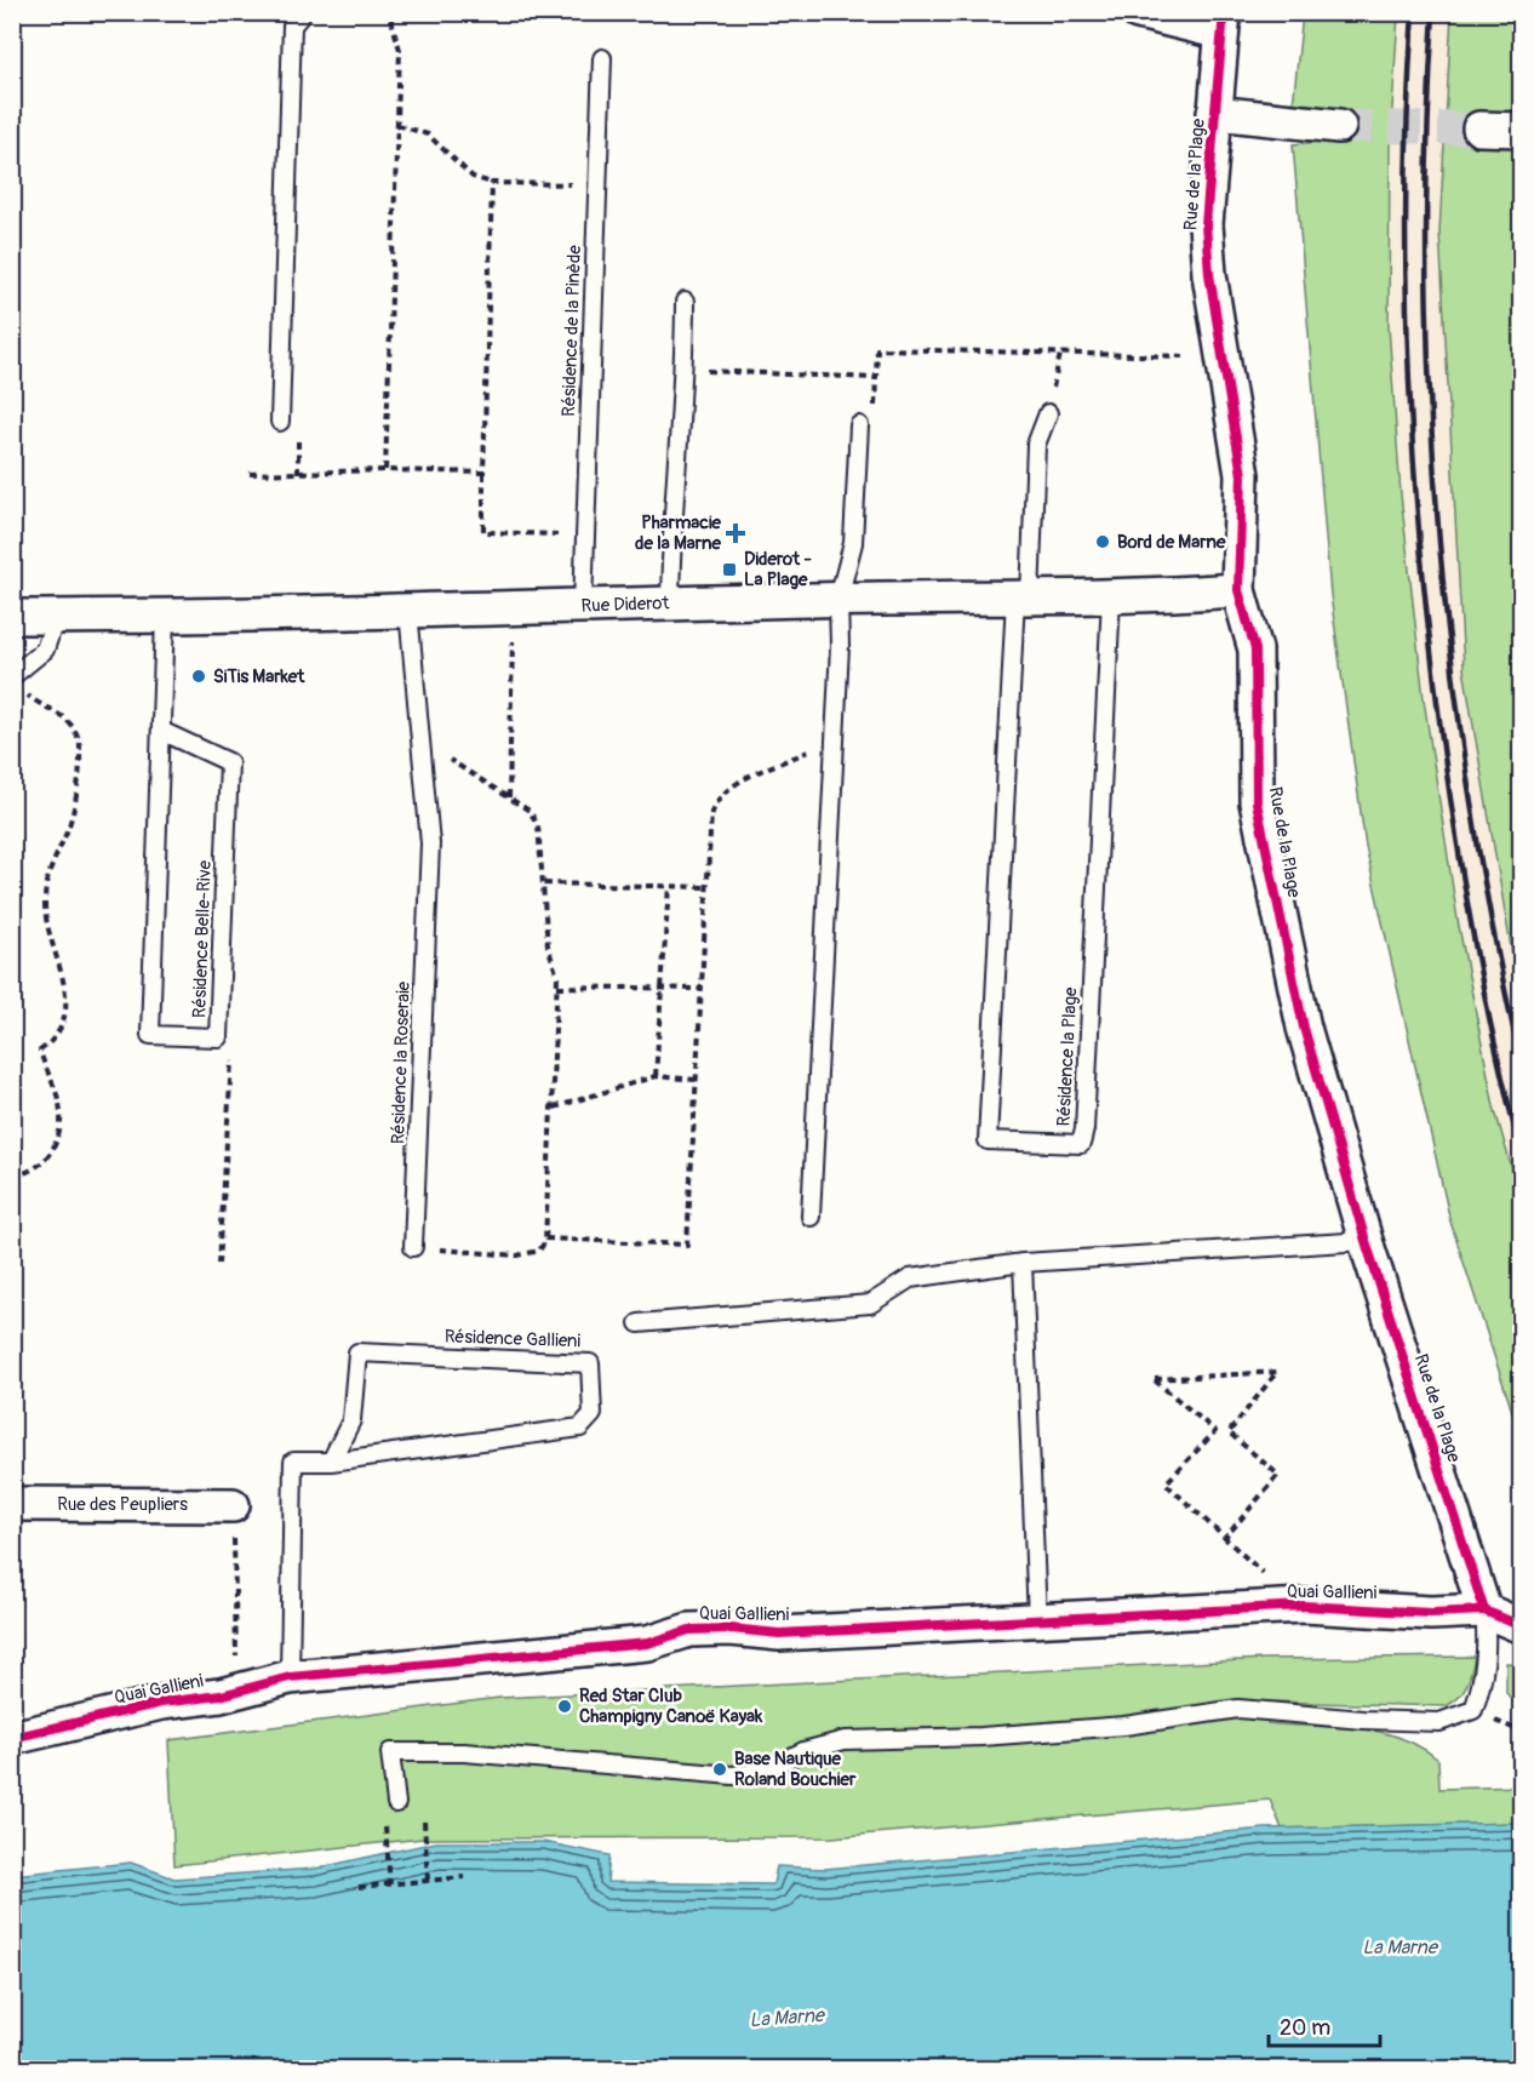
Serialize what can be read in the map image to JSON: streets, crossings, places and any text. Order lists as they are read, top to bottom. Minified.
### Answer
{"streets":{"street":["Rue de la Plage","Rue Diderot","Rue des Peupliers","Quai Gallieni"],"lane":["Résidence de la Pinède","Résidence Belle-Rive","Résidence la Plage","Résidence la Roseraie","Résidence Gallieni"]},"crossings":[["Rue de la Plage","Rue Diderot"],["Rue de la Plage","Quai Gallieni"],["Résidence de la Pinède","Rue Diderot"],["Rue Diderot","Résidence Belle-Rive"],["Rue Diderot","Résidence la Plage"],["Rue Diderot","Résidence la Roseraie"],["Résidence Gallieni","Quai Gallieni"]],"water":["La Marne"],"places":{"health":["Pharmacie de la Marne"],"other":["Bord de Marne","SiTis Market","Red Star Club Champigny Canoë Kayak","Base Nautique Roland Bouchier"],"transit":["Diderot - La Plage"]},"scale_bar":"20 m"}
